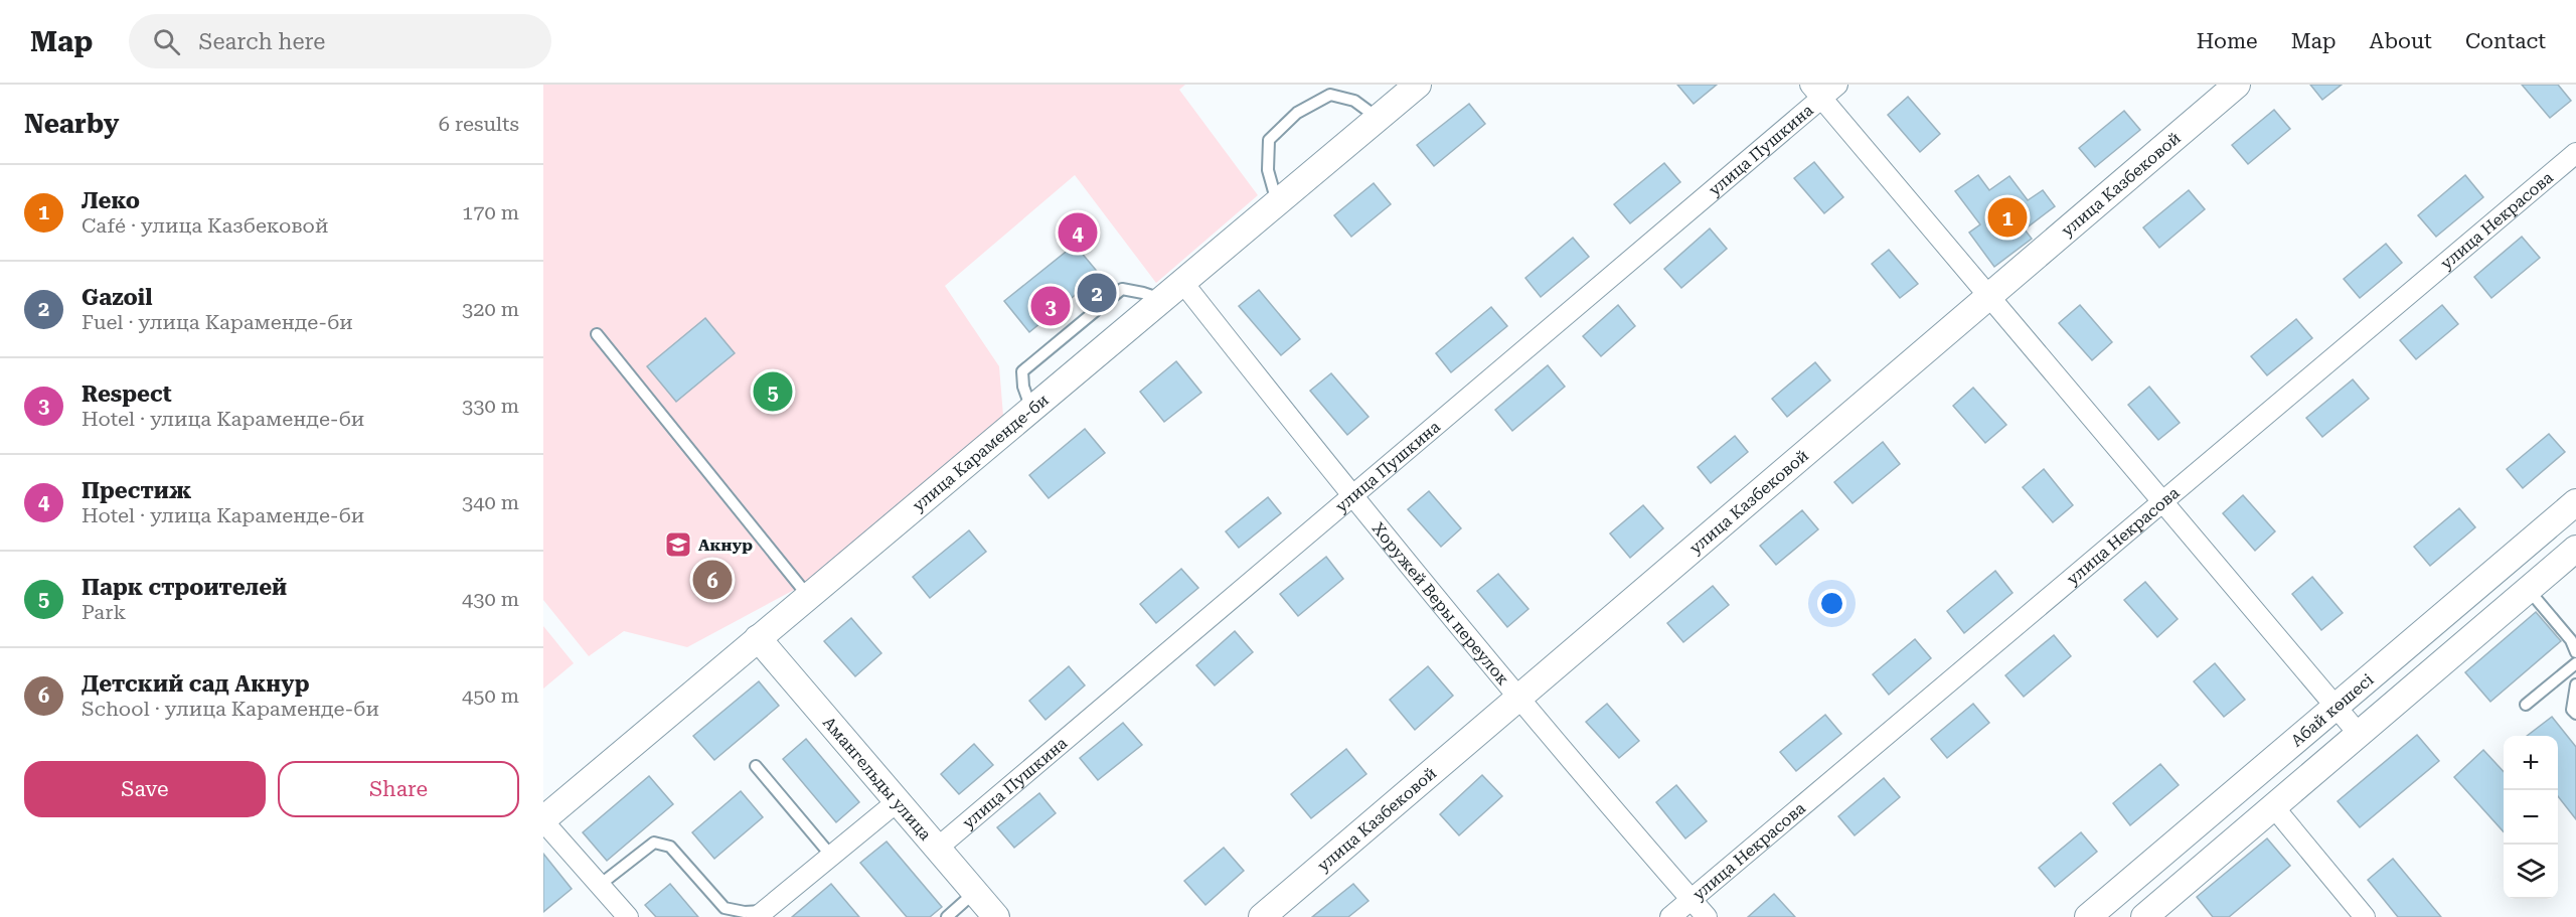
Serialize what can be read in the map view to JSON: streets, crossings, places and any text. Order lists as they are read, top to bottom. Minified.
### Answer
{"streets":{"street":["улица Пушкина","улица Казбековой","улица Некрасова","улица Караменде-би","Хоружей Веры переулок","Абай көшесі","Амангельды улица"]},"crossings":[["улица Пушкина","Хоружей Веры переулок"],["улица Пушкина","Амангельды улица"],["улица Казбековой","Хоружей Веры переулок"],["улица Некрасова","Хоружей Веры переулок"],["улица Караменде-би","Хоружей Веры переулок"],["улица Караменде-би","Амангельды улица"]],"places":{"school or university":["Акнур"]},"page":{"header":"Map","search":"Search here","nav":["Home","Map","About","Contact"],"heading":["Nearby","6 results"],"list":[{"mark":"1","name":"Леко","note":"Café · улица Казбековой","value":"170 m"},{"mark":"2","name":"Gazoil","note":"Fuel · улица Караменде-би","value":"320 m"},{"mark":"3","name":"Respect","note":"Hotel · улица Караменде-би","value":"330 m"},{"mark":"4","name":"Престиж","note":"Hotel · улица Караменде-би","value":"340 m"},{"mark":"5","name":"Парк строителей","note":"Park","value":"430 m"},{"mark":"6","name":"Детский сад Акнур","note":"School · улица Караменде-би","value":"450 m"}],"pins":["1","4","2","3","5","6"],"map_buttons":["+","−"],"buttons":["Save","Share"]}}
